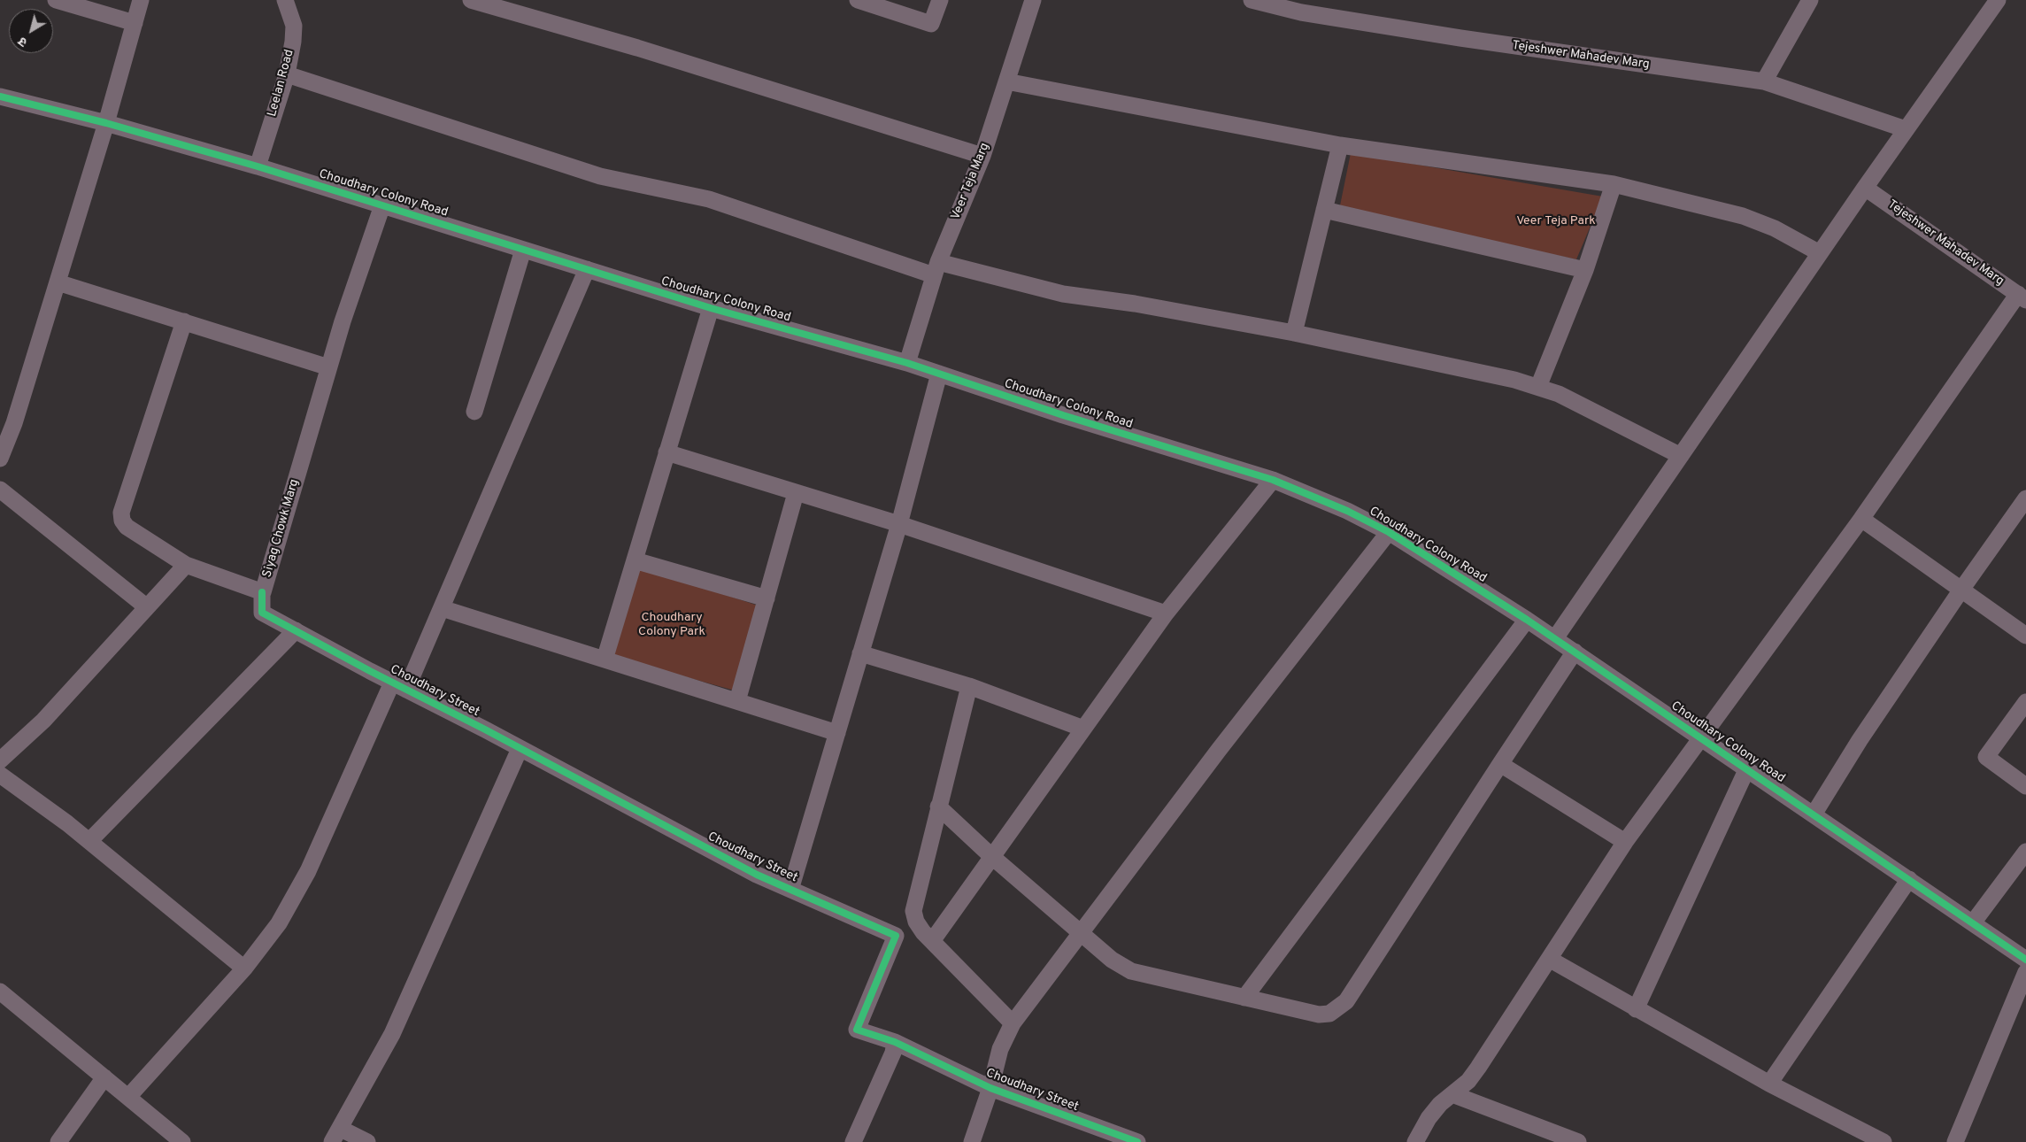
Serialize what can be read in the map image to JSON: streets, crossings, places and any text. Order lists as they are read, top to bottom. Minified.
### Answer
{"streets":{"street":["Tejeshwer Mahadev Marg","Leelan Road","Veer Teja Marg","Choudhary Colony Road","Siyag Chowk Marg","Choudhary Street"]},"crossings":[["Leelan Road","Choudhary Colony Road"],["Veer Teja Marg","Choudhary Colony Road"],["Choudhary Colony Road","Siyag Chowk Marg"],["Siyag Chowk Marg","Choudhary Street"]],"parks":["Veer Teja Park","Choudhary Colony Park"],"north":"bottom left"}
